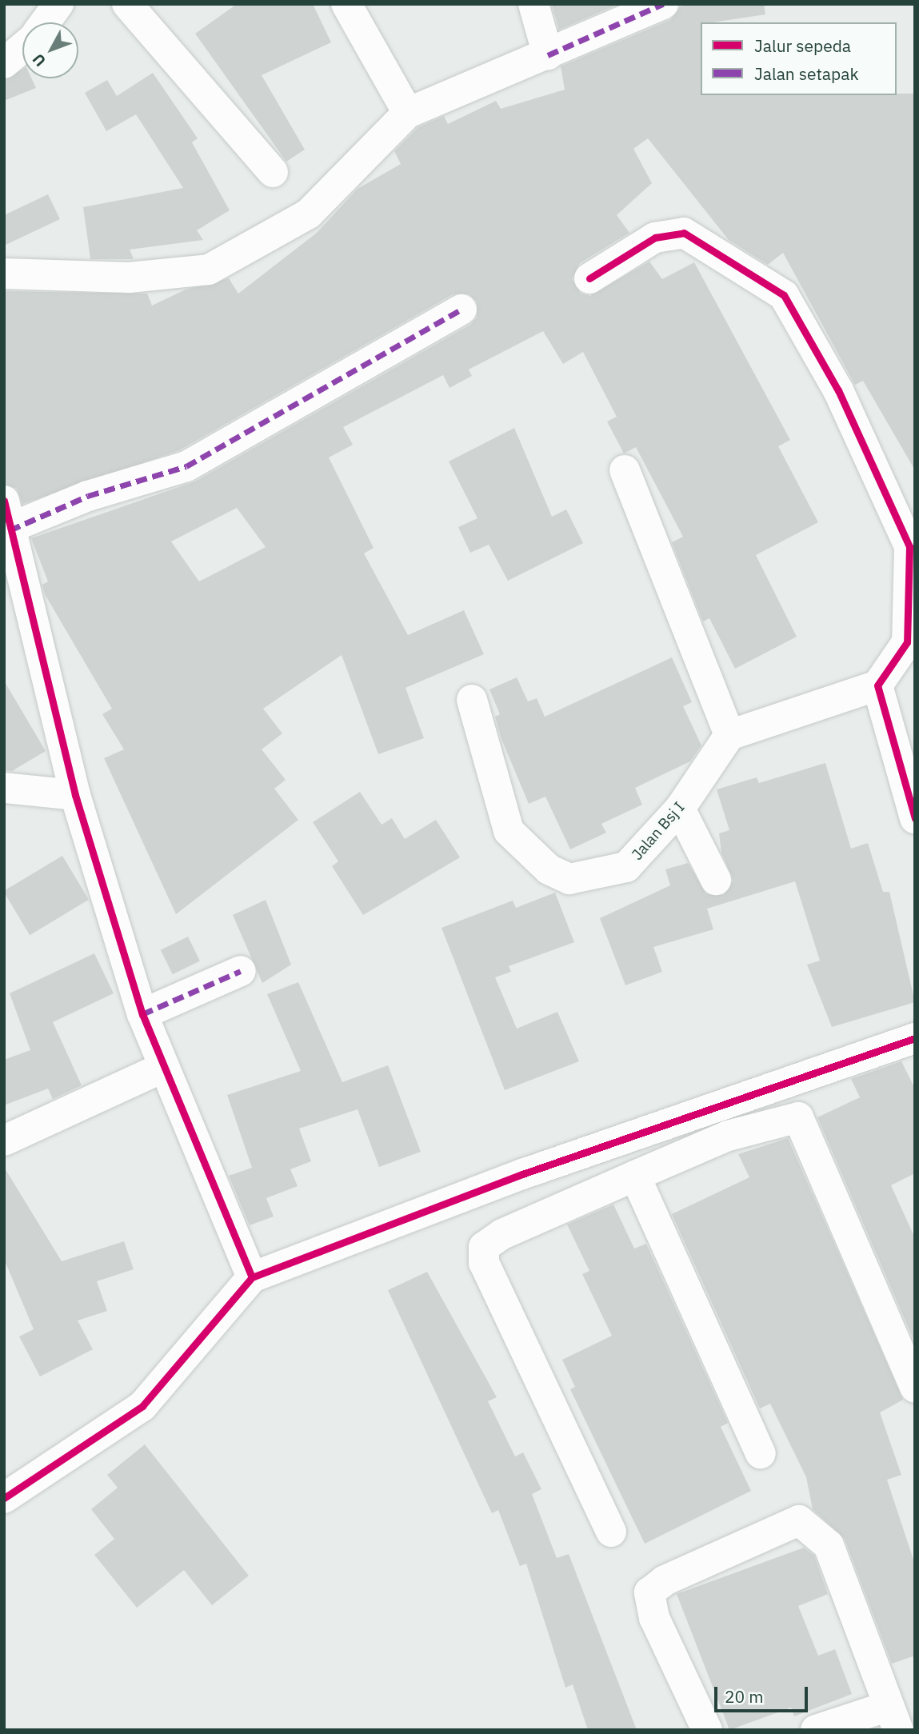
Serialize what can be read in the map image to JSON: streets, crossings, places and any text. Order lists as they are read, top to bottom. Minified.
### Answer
{"streets":{"street":["Jalan Bsj I"]},"legend":["Jalur sepeda","Jalan setapak"],"scale_bar":"20 m","north":"bottom left"}
